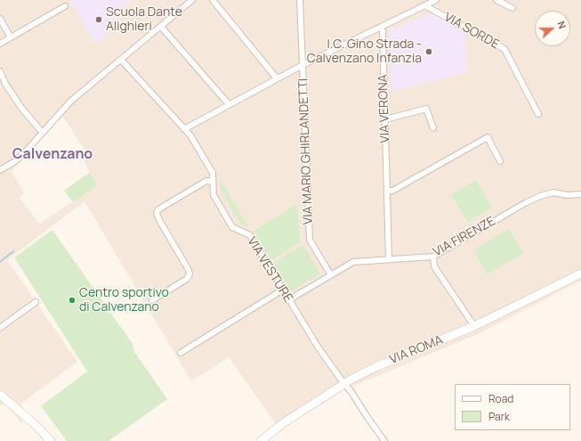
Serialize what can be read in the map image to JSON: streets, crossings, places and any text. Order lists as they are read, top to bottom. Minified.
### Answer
{"streets":{"street":["VIA SORDE","VIA VERONA","VIA MARIO GHIRLANDETTI","VIA FIRENZE","VIA VESTURE","VIA ROMA"]},"crossings":[["VIA VERONA","VIA FIRENZE"],["VIA MARIO GHIRLANDETTI","VIA FIRENZE"],["VIA FIRENZE","VIA VESTURE"],["VIA VESTURE","VIA ROMA"]],"districts":["Calvenzano"],"places":["Scuola Dante Alighieri","I.C. Gino Strada - Calvenzano Infanzia","Centro sportivo di Calvenzano"],"legend":["Road","Park"],"north":"right"}
